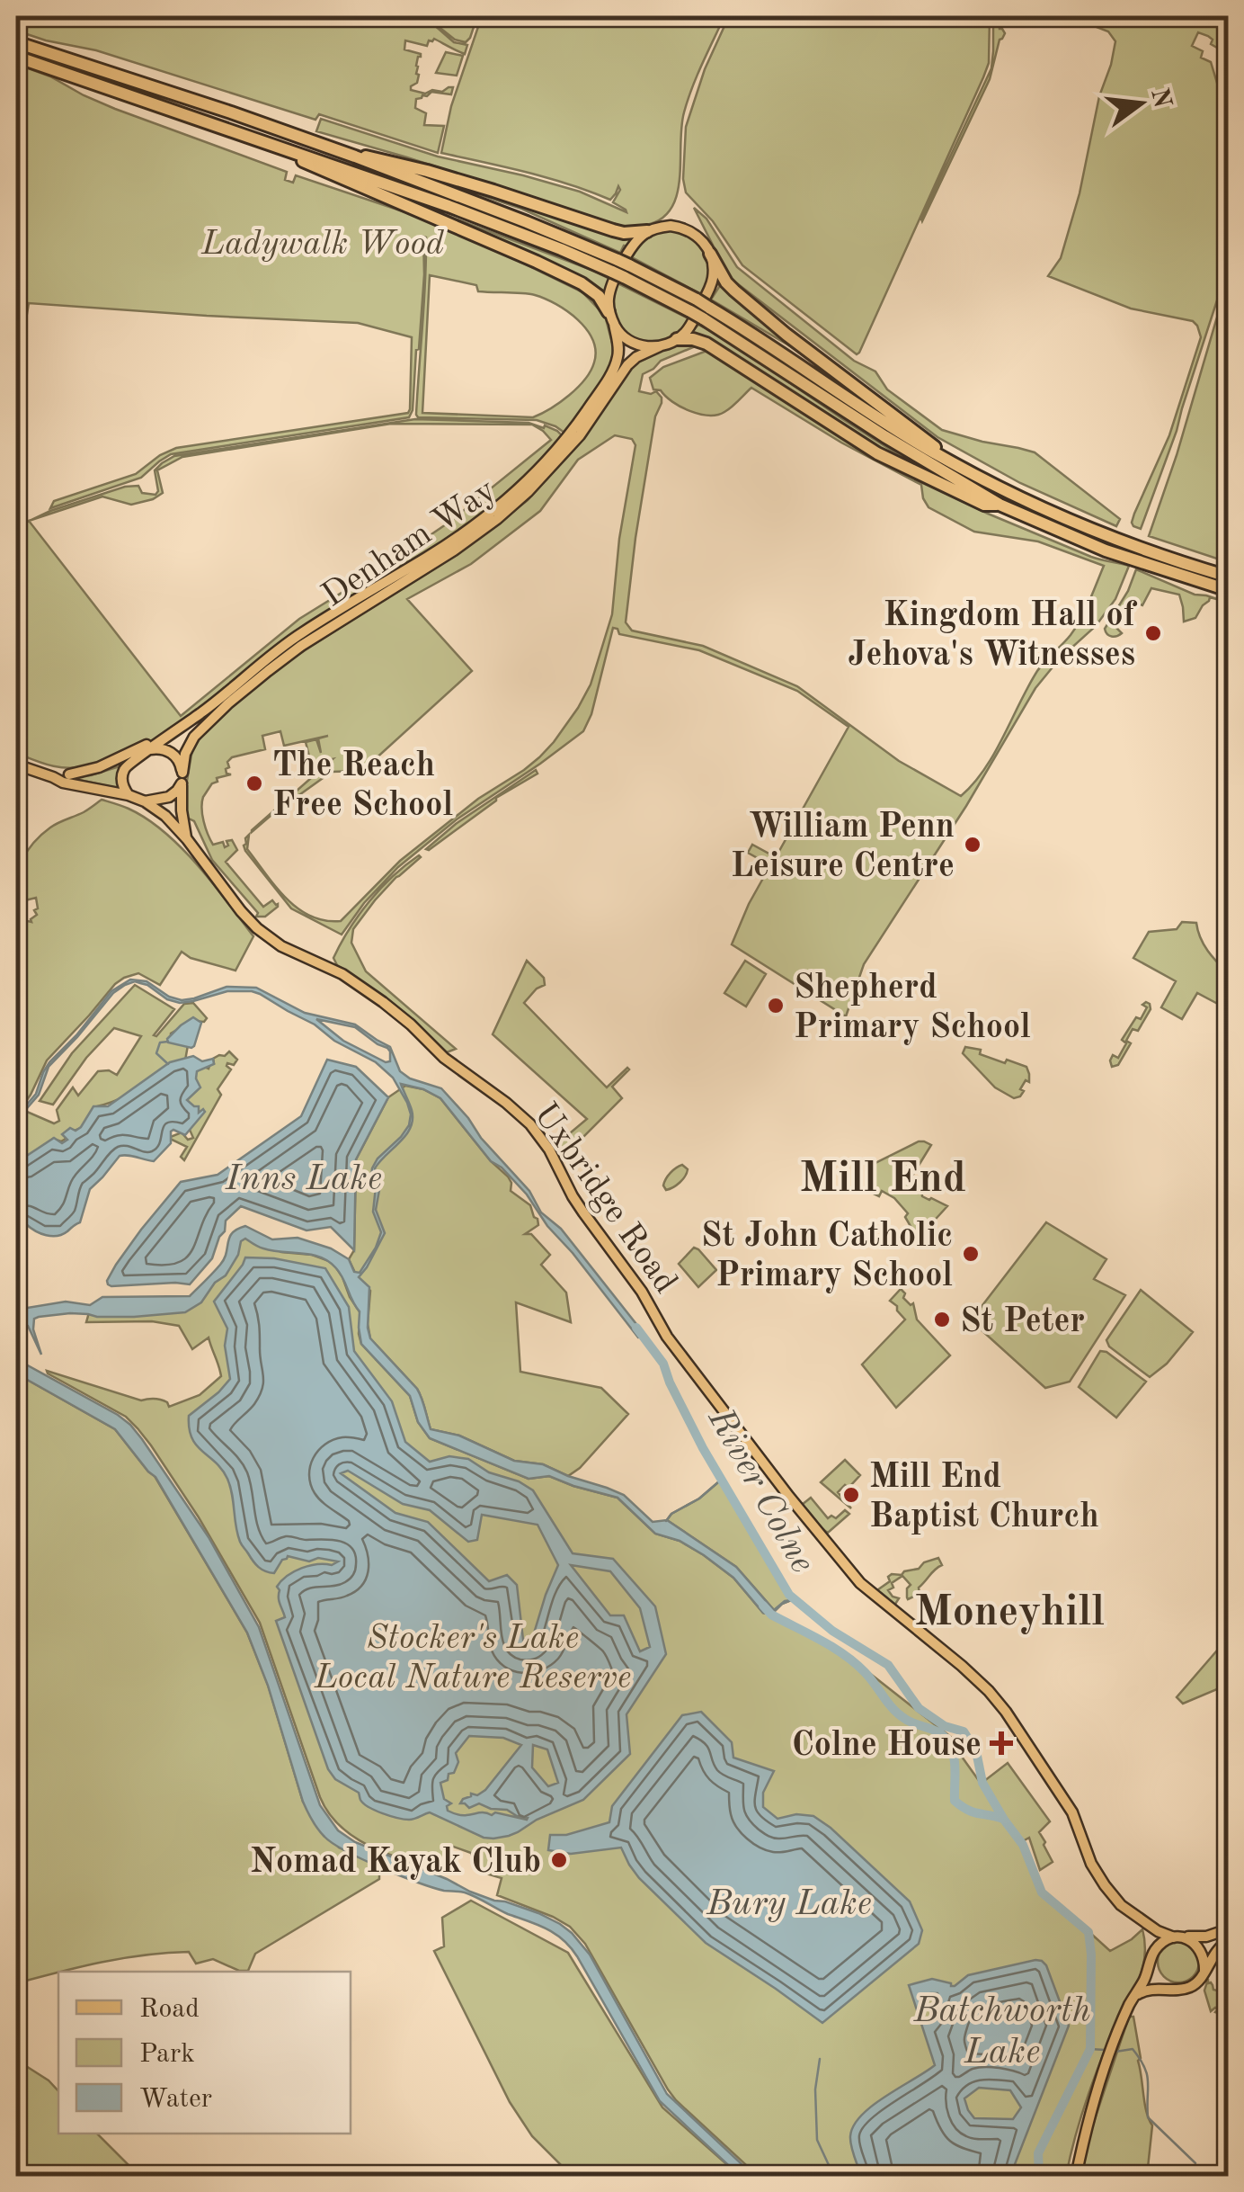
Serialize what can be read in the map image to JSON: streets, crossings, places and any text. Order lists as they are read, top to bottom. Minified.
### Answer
{"streets":{"main road":["Denham Way","Uxbridge Road"]},"crossings":[["Denham Way","Uxbridge Road"]],"districts":["Mill End","Moneyhill"],"water":["Inns Lake","River Colne","Bury Lake","Batchworth Lake"],"parks":["Ladywalk Wood","Stocker's Lake Local Nature Reserve"],"places":{"other":["Kingdom Hall of Jehova's Witnesses","The Reach Free School","William Penn Leisure Centre","Shepherd Primary School","St John Catholic Primary School","St Peter","Mill End Baptist Church","Nomad Kayak Club"],"health":["Colne House"]},"legend":["Road","Park","Water"],"north":"right"}
